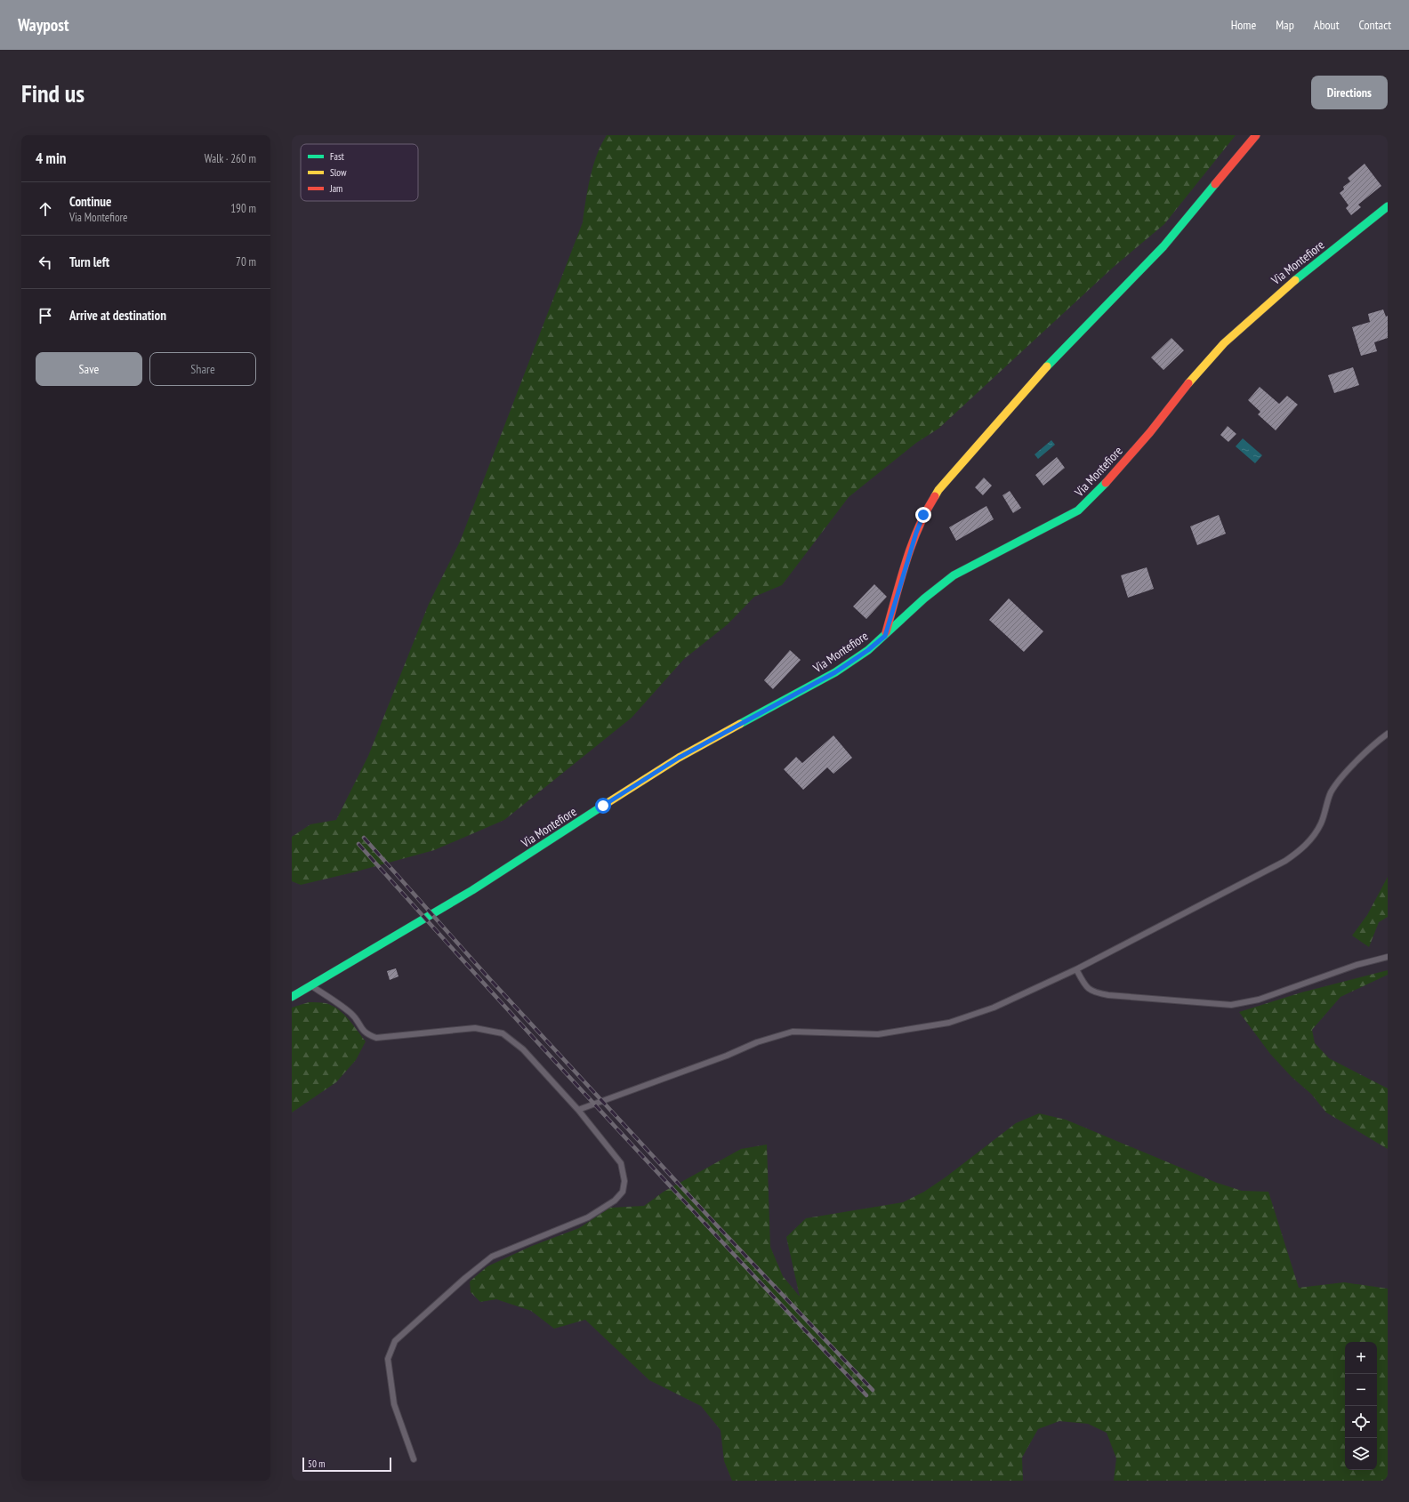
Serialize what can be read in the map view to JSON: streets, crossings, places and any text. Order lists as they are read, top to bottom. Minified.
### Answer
{"streets":{"main road":["Via Montefiore"]},"legend":["Fast","Slow","Jam"],"scale_bar":"50 m","page":{"header":"Waypost","nav":["Home","Map","About","Contact"],"buttons":["Directions",["Save","Share"]],"title":"Find us","heading":["4 min","Walk · 260 m"],"list":[["Continue","Via Montefiore","190 m"],["Turn left","70 m"],"Arrive at destination"],"map_buttons":["+","−"],"scale":"50 m"}}
